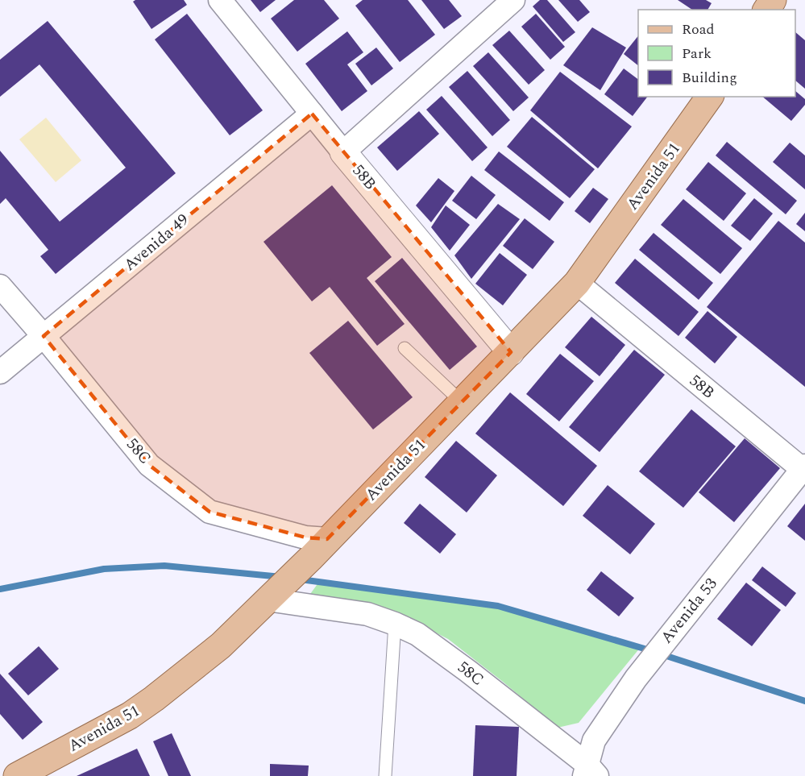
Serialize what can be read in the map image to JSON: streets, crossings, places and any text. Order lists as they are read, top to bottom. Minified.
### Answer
{"streets":{"main road":["Avenida 51"],"street":["58B","Avenida 49","58C","Avenida 53"]},"crossings":[["Avenida 51","58B"],["Avenida 51","58C"],["58B","Avenida 49"],["58B","Avenida 53"],["Avenida 49","58C"],["58C","Avenida 53"]],"legend":["Road","Park","Building"]}
